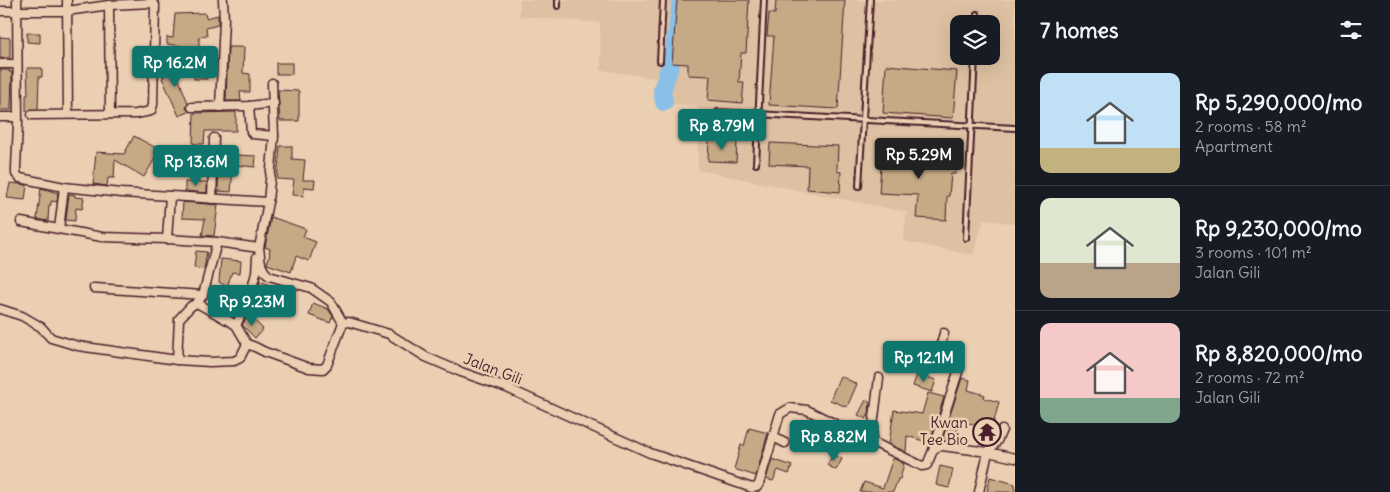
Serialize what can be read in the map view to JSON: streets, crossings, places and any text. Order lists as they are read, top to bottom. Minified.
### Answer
{"streets":{"street":["Jalan Gili"]},"places":{"temple":["Kwan Tee Bio"]},"page":{"heading":"7 homes","price":["Rp 16.2M","Rp 8.79M","Rp 5.29M","Rp 13.6M","Rp 9.23M","Rp 12.1M","Rp 8.82M"],"list":[{"name":"Rp 5,290,000/mo","note":"2 rooms · 58 m² · Apartment"},{"name":"Rp 9,230,000/mo","note":"3 rooms · 101 m² · Jalan Gili"},{"name":"Rp 8,820,000/mo","note":"2 rooms · 72 m² · Jalan Gili"}]}}
